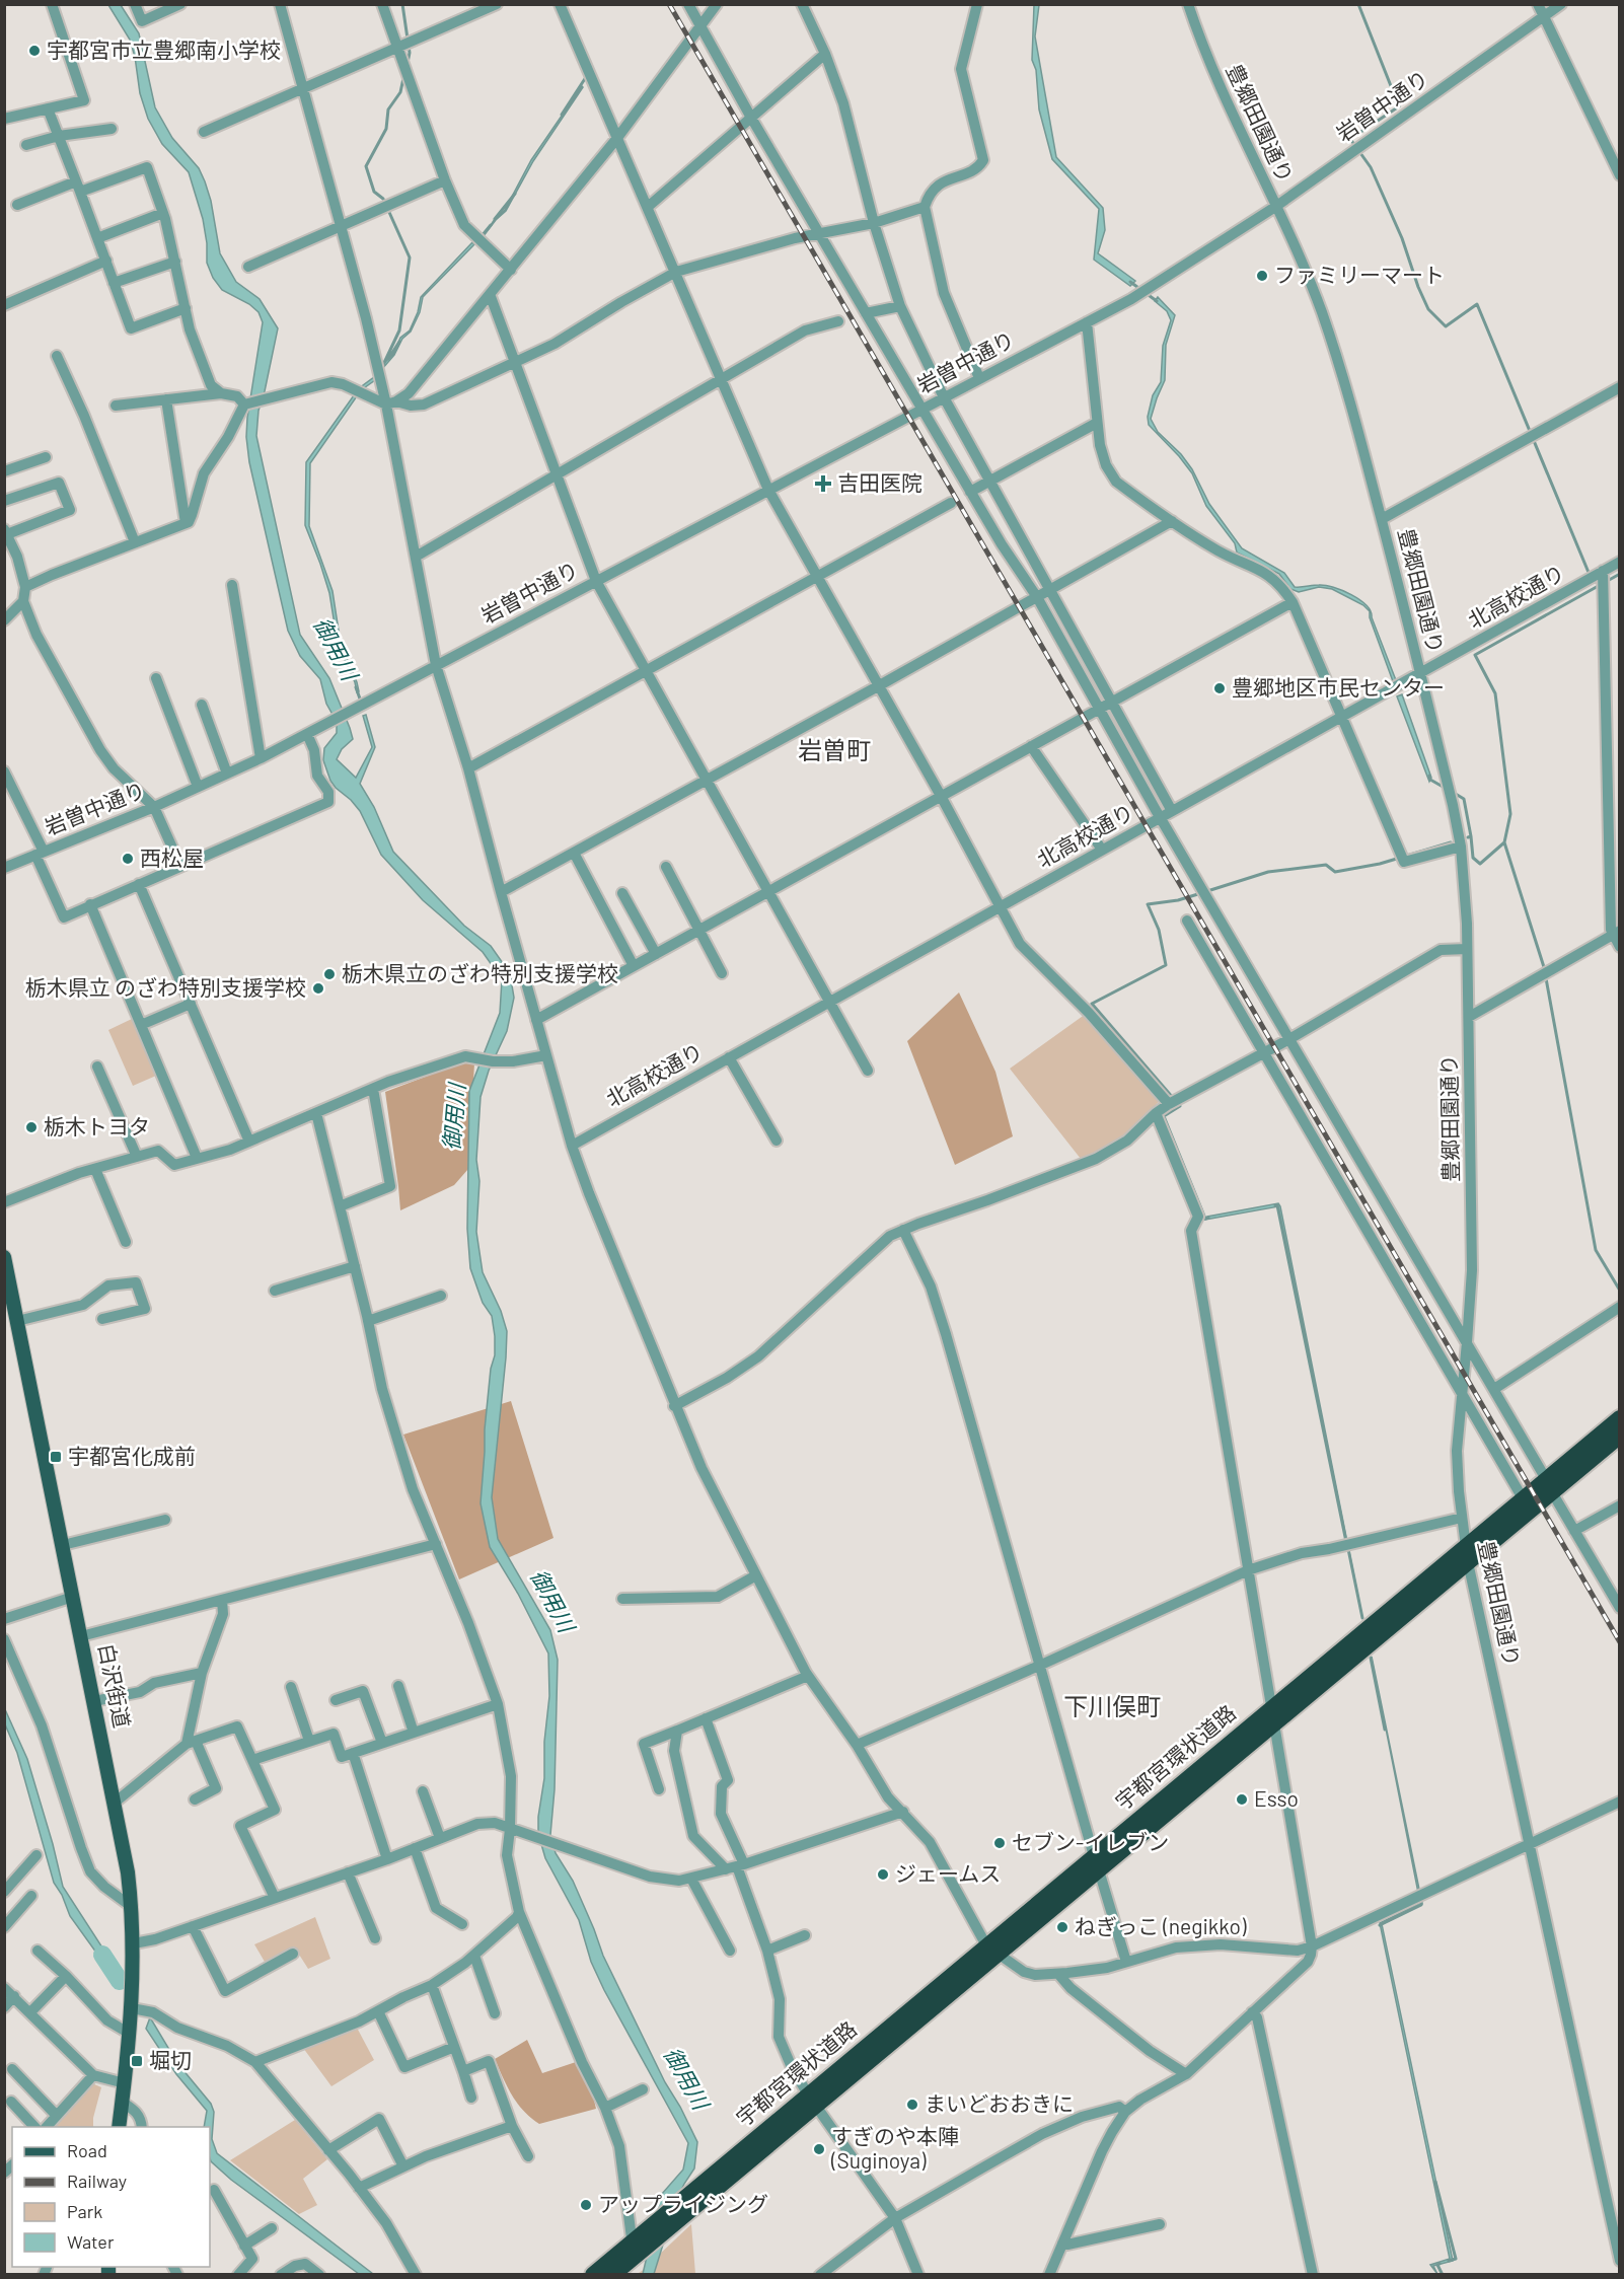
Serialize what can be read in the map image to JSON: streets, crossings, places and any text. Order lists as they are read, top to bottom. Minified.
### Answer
{"streets":{"highway":["宇都宮環状道路"],"main road":["白沢街道"],"street":["岩曽中通り","豊郷田園通り","北高校通り"]},"crossings":[["岩曽中通り","豊郷田園通り"],["豊郷田園通り","北高校通り"],["豊郷田園通り","宇都宮環状道路"]],"districts":["岩曽町","下川俣町"],"water":["御用川"],"places":{"other":["宇都宮市立豊郷南小学校","ファミリーマート","豊郷地区市民センター","西松屋","栃木県立のざわ特別支援学校","栃木県立 のざわ特別支援学校","栃木トヨタ","Esso","セブン-イレブン","ジェームス","ねぎっこ (negikko)","まいどおおきに","すぎのや本陣 (Suginoya)","アップライジング"],"health":["吉田医院"],"transit":["宇都宮化成前","堀切"]},"legend":["Road","Railway","Park","Water"]}
